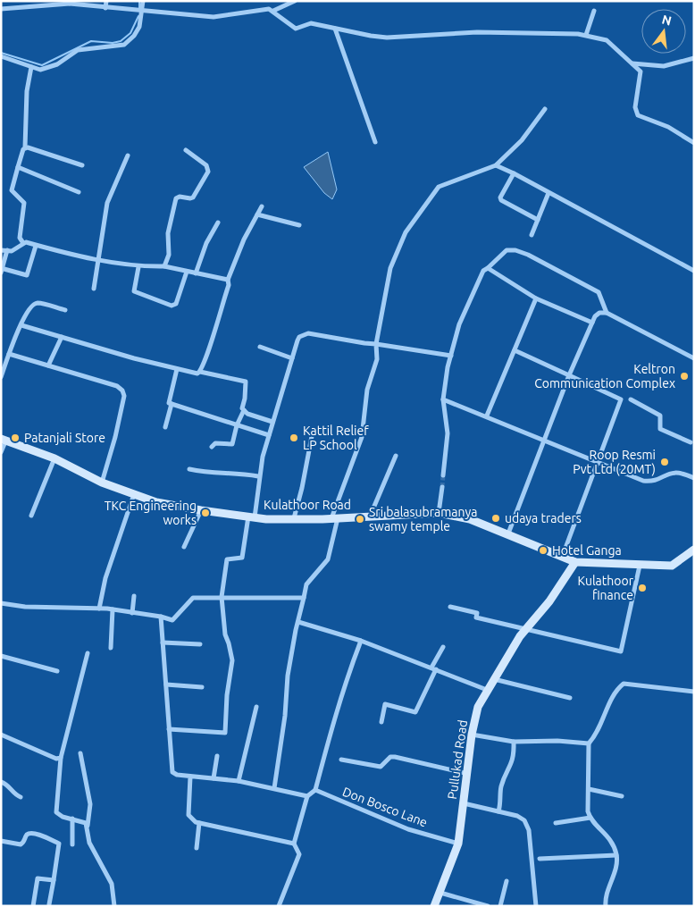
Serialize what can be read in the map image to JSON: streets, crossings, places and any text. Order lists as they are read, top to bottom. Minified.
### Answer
{"streets":{"main road":["Kulathoor Road","Pullukad Road"],"street":["Don Bosco Lane"]},"crossings":[["Kulathoor Road","Pullukad Road"],["Pullukad Road","Don Bosco Lane"]],"places":["Keltron Communication Complex","Patanjali Store","Kattil Relief LP School","Roop Resmi Pvt Ltd (20MT)","TKC Engineering works","udaya traders","Sri balasubramanya swamy temple","Hotel Ganga","Kulathoor finance"],"north":"top"}
